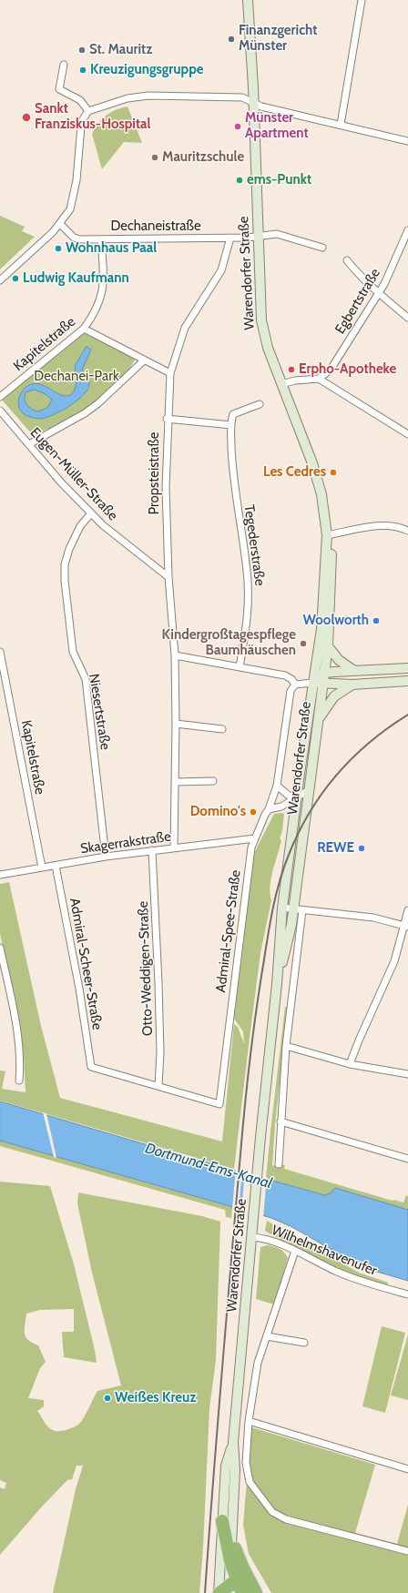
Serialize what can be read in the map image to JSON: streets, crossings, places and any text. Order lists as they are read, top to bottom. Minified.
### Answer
{"streets":{"main road":["Warendorfer Straße"],"street":["Dechaneistraße","Egbertstraße","Kapitelstraße","Propsteistraße","Eugen-Müller-Straße","Tegederstraße","Niesertstraße","Skagerrakstraße","Admiral-Spee-Straße","Admiral-Scheer-Straße","Otto-Weddigen-Straße","Wilhelmshavenufer"]},"crossings":[["Dechaneistraße","Warendorfer Straße"],["Dechaneistraße","Kapitelstraße"],["Dechaneistraße","Propsteistraße"],["Warendorfer Straße","Admiral-Spee-Straße"],["Warendorfer Straße","Wilhelmshavenufer"],["Kapitelstraße","Skagerrakstraße"],["Propsteistraße","Eugen-Müller-Straße"],["Propsteistraße","Skagerrakstraße"],["Eugen-Müller-Straße","Niesertstraße"],["Niesertstraße","Skagerrakstraße"],["Skagerrakstraße","Admiral-Spee-Straße"],["Skagerrakstraße","Admiral-Scheer-Straße"],["Skagerrakstraße","Otto-Weddigen-Straße"],["Admiral-Spee-Straße","Admiral-Scheer-Straße"],["Admiral-Spee-Straße","Otto-Weddigen-Straße"],["Admiral-Scheer-Straße","Otto-Weddigen-Straße"]],"water":["Dortmund-Ems-Kanal"],"parks":["Dechanei-Park"],"places":["Finanzgericht Münster","St. Mauritz","Kreuzigungsgruppe","Sankt Franziskus-Hospital","Münster Apartment","Mauritzschule","ems-Punkt","Wohnhaus Paal","Ludwig Kaufmann","Erpho-Apotheke","Les Cedres","Woolworth","Kindergroßtagespflege Baumhäuschen","Domino's","REWE","Weißes Kreuz"]}
